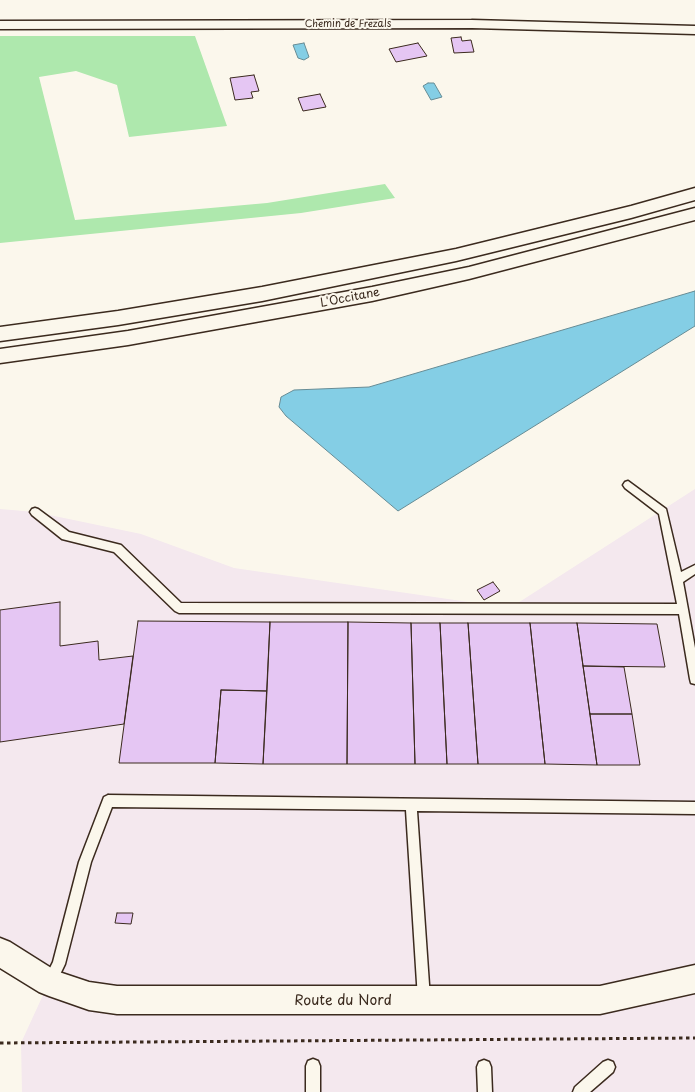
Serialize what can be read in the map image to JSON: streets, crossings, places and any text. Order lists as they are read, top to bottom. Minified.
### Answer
{"streets":{"main road":["L'Occitane","Route du Nord"],"street":["Chemin de Frezals"]}}
